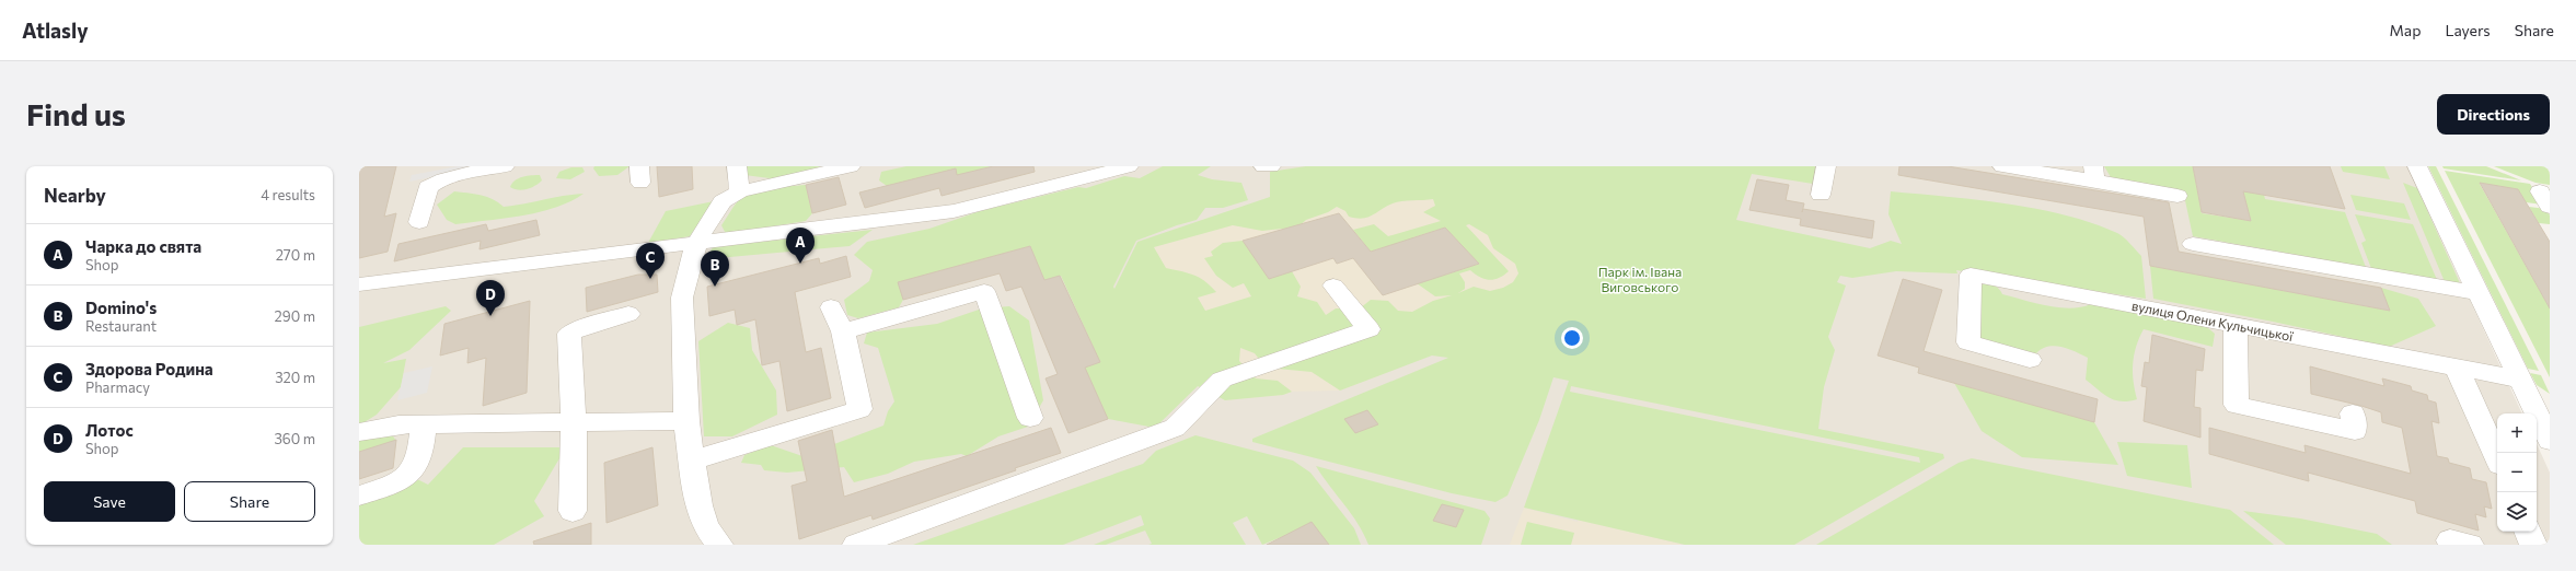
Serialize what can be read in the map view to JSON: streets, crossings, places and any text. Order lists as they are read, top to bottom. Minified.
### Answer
{"streets":{"street":["вулиця Олени Кульчицької"]},"parks":["Парк ім. Івана Виговського"],"page":{"header":"Atlasly","nav":["Map","Layers","Share"],"buttons":["Directions",["Save","Share"]],"title":"Find us","heading":["Nearby","4 results"],"list":[{"mark":"A","name":"Чарка до свята","note":"Shop","value":"270 m"},{"mark":"B","name":"Domino's","note":"Restaurant","value":"290 m"},{"mark":"C","name":"Здорова Родина","note":"Pharmacy","value":"320 m"},{"mark":"D","name":"Лотос","note":"Shop","value":"360 m"}],"pins":["A","C","B","D"],"map_buttons":["+","−"]}}
